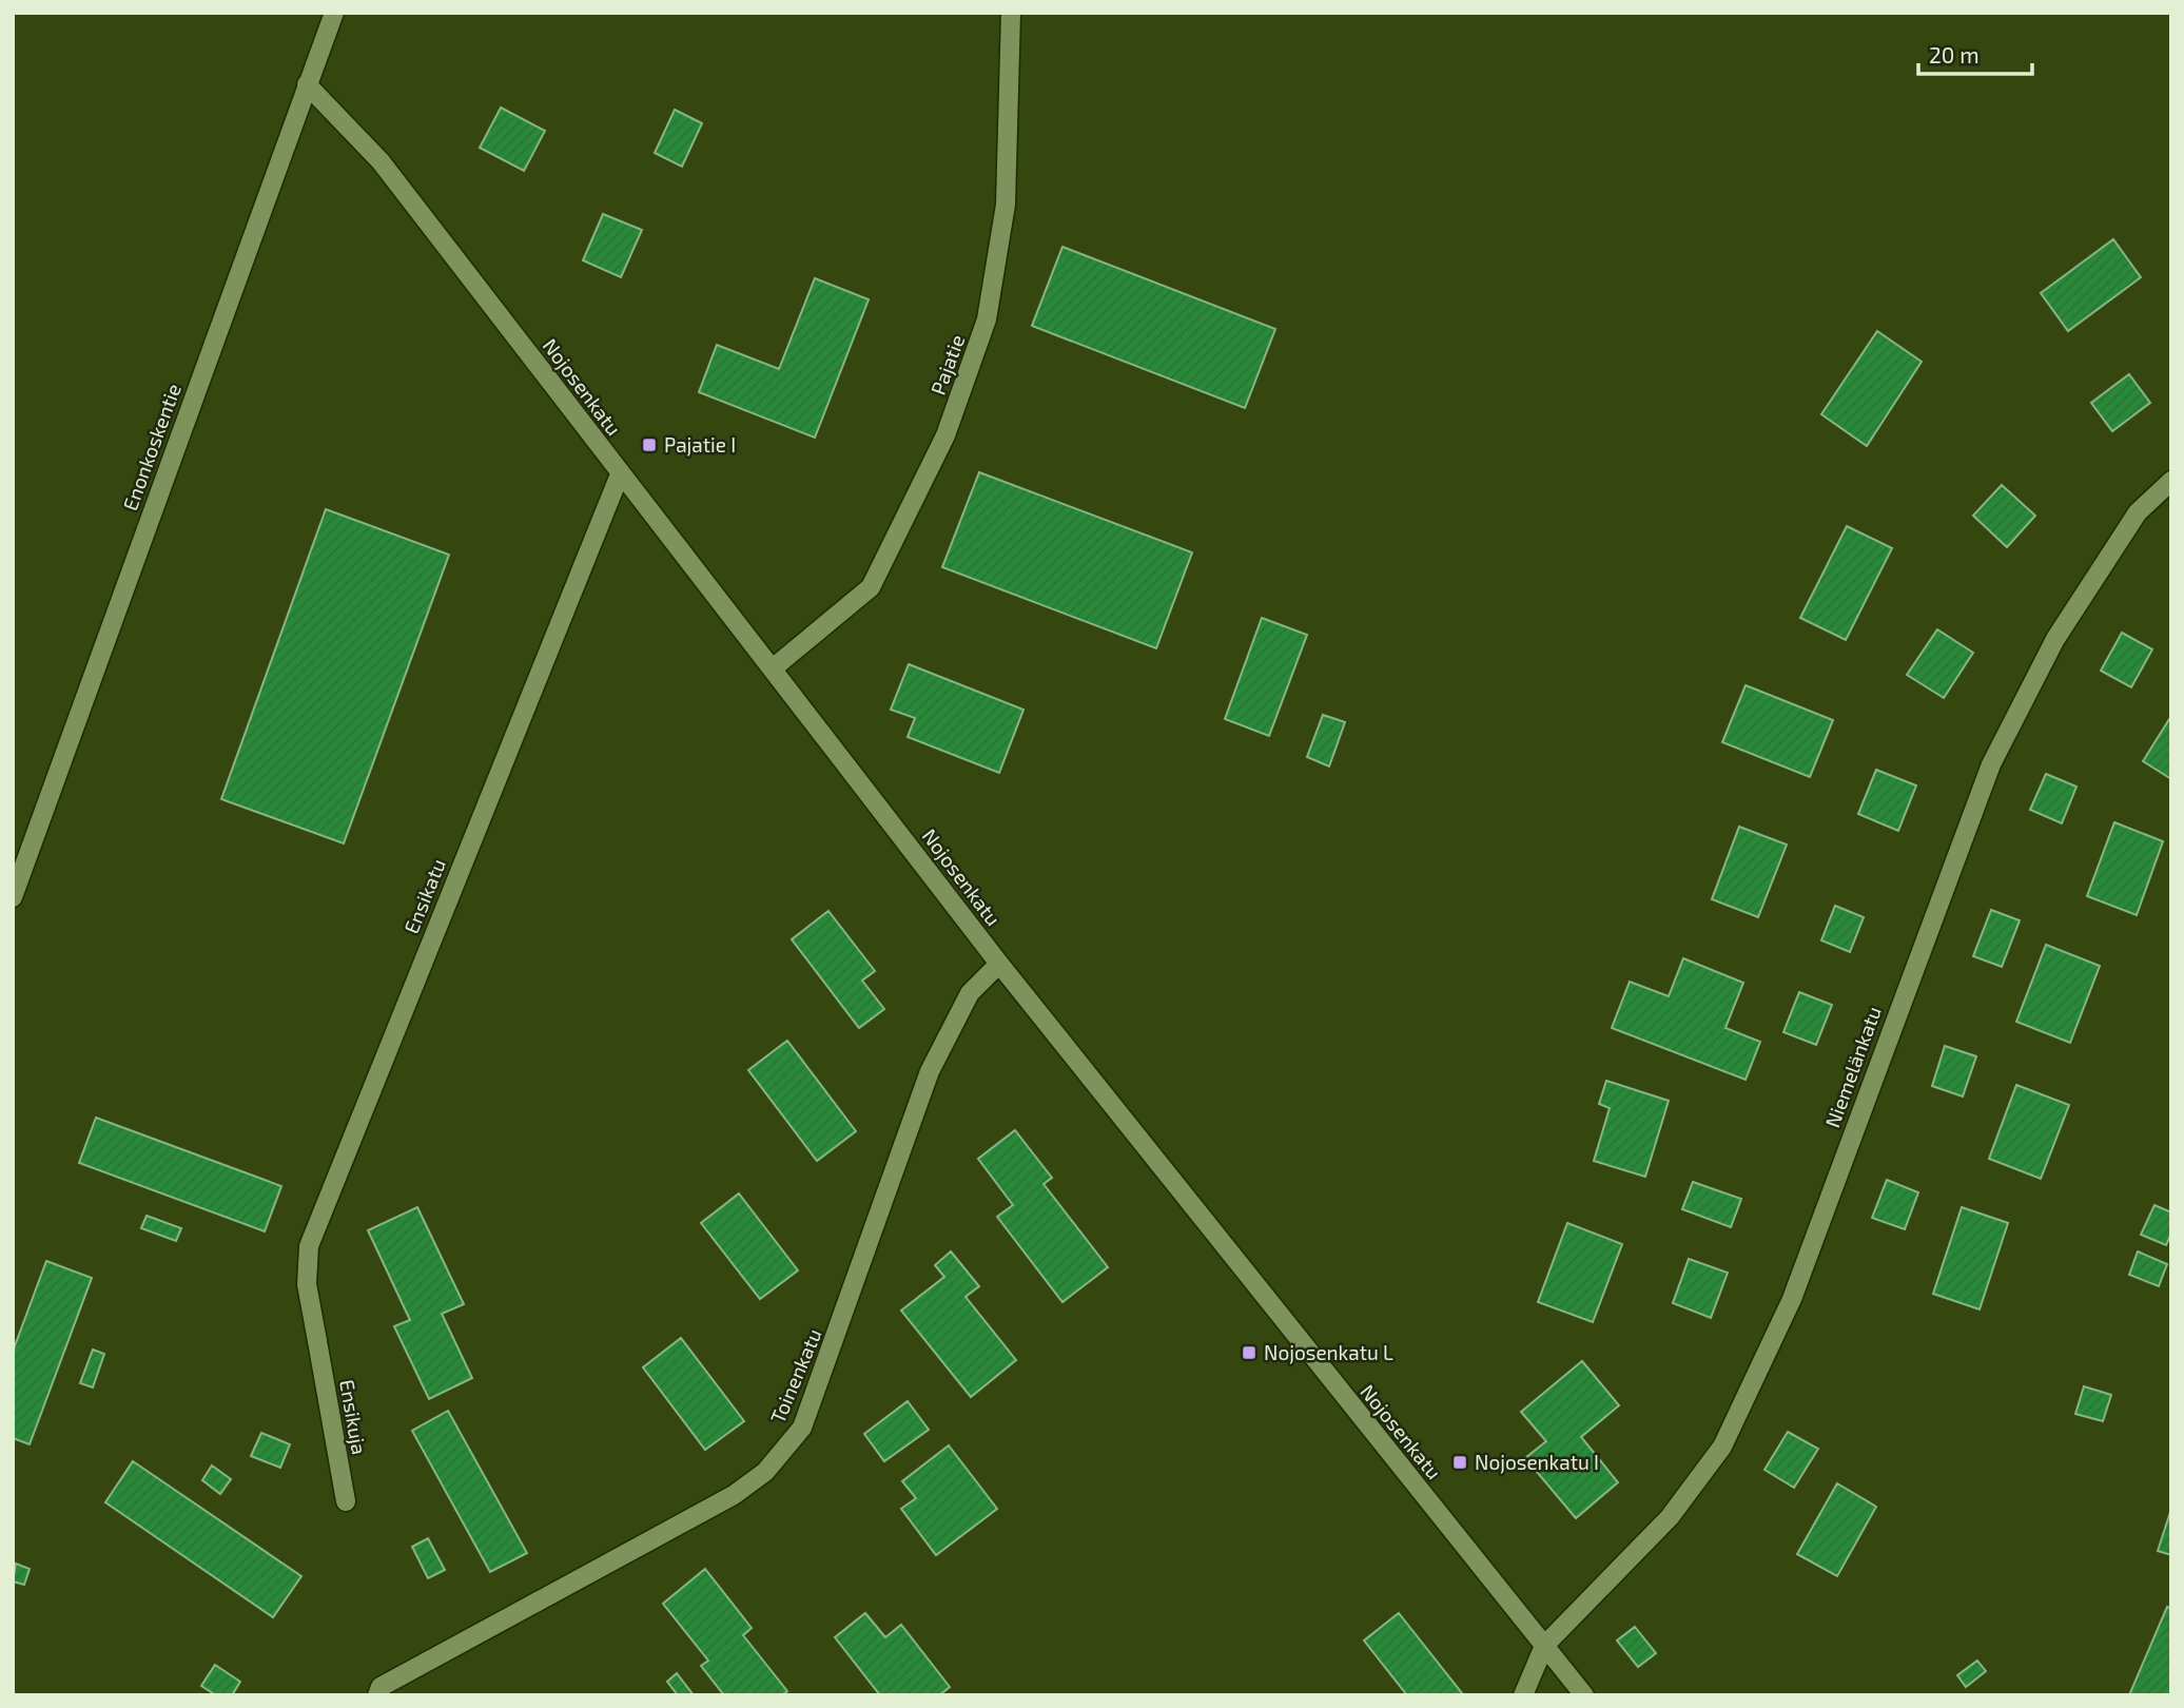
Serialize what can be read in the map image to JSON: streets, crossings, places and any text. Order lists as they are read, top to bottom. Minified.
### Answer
{"streets":{"street":["Pajatie","Nojosenkatu","Enonkoskentie","Ensikatu","Niemelänkatu","Toinenkatu","Ensikuja"]},"crossings":[["Pajatie","Nojosenkatu"],["Nojosenkatu","Enonkoskentie"],["Nojosenkatu","Ensikatu"],["Nojosenkatu","Niemelänkatu"],["Nojosenkatu","Toinenkatu"],["Ensikatu","Ensikuja"]],"places":{"transit":["Pajatie I","Nojosenkatu L","Nojosenkatu I"]},"scale_bar":"20 m"}
